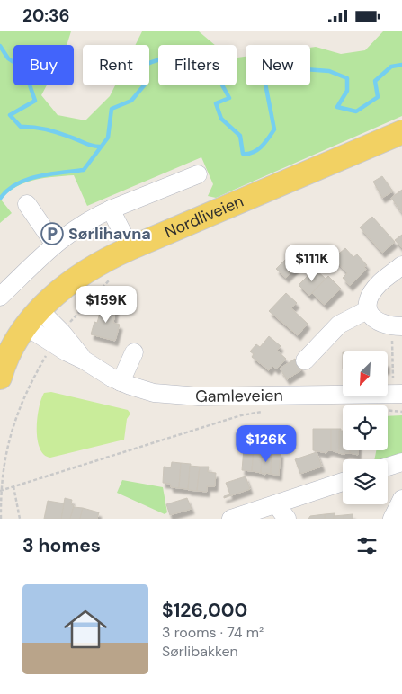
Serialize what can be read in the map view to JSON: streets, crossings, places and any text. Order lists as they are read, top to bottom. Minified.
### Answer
{"streets":{"main road":["Nordliveien"],"street":["Gamleveien"]},"crossings":[["Nordliveien","Gamleveien"]],"places":{"parking":["Sørlihavna"]},"north":"bottom left","page":{"status":"20:36","chip":["Buy","Rent","Filters","New"],"price":["$111K","$159K","$126K"],"heading":"3 homes","list":[{"name":"$126,000","note":"3 rooms · 74 m² · Sørlibakken"}]}}
